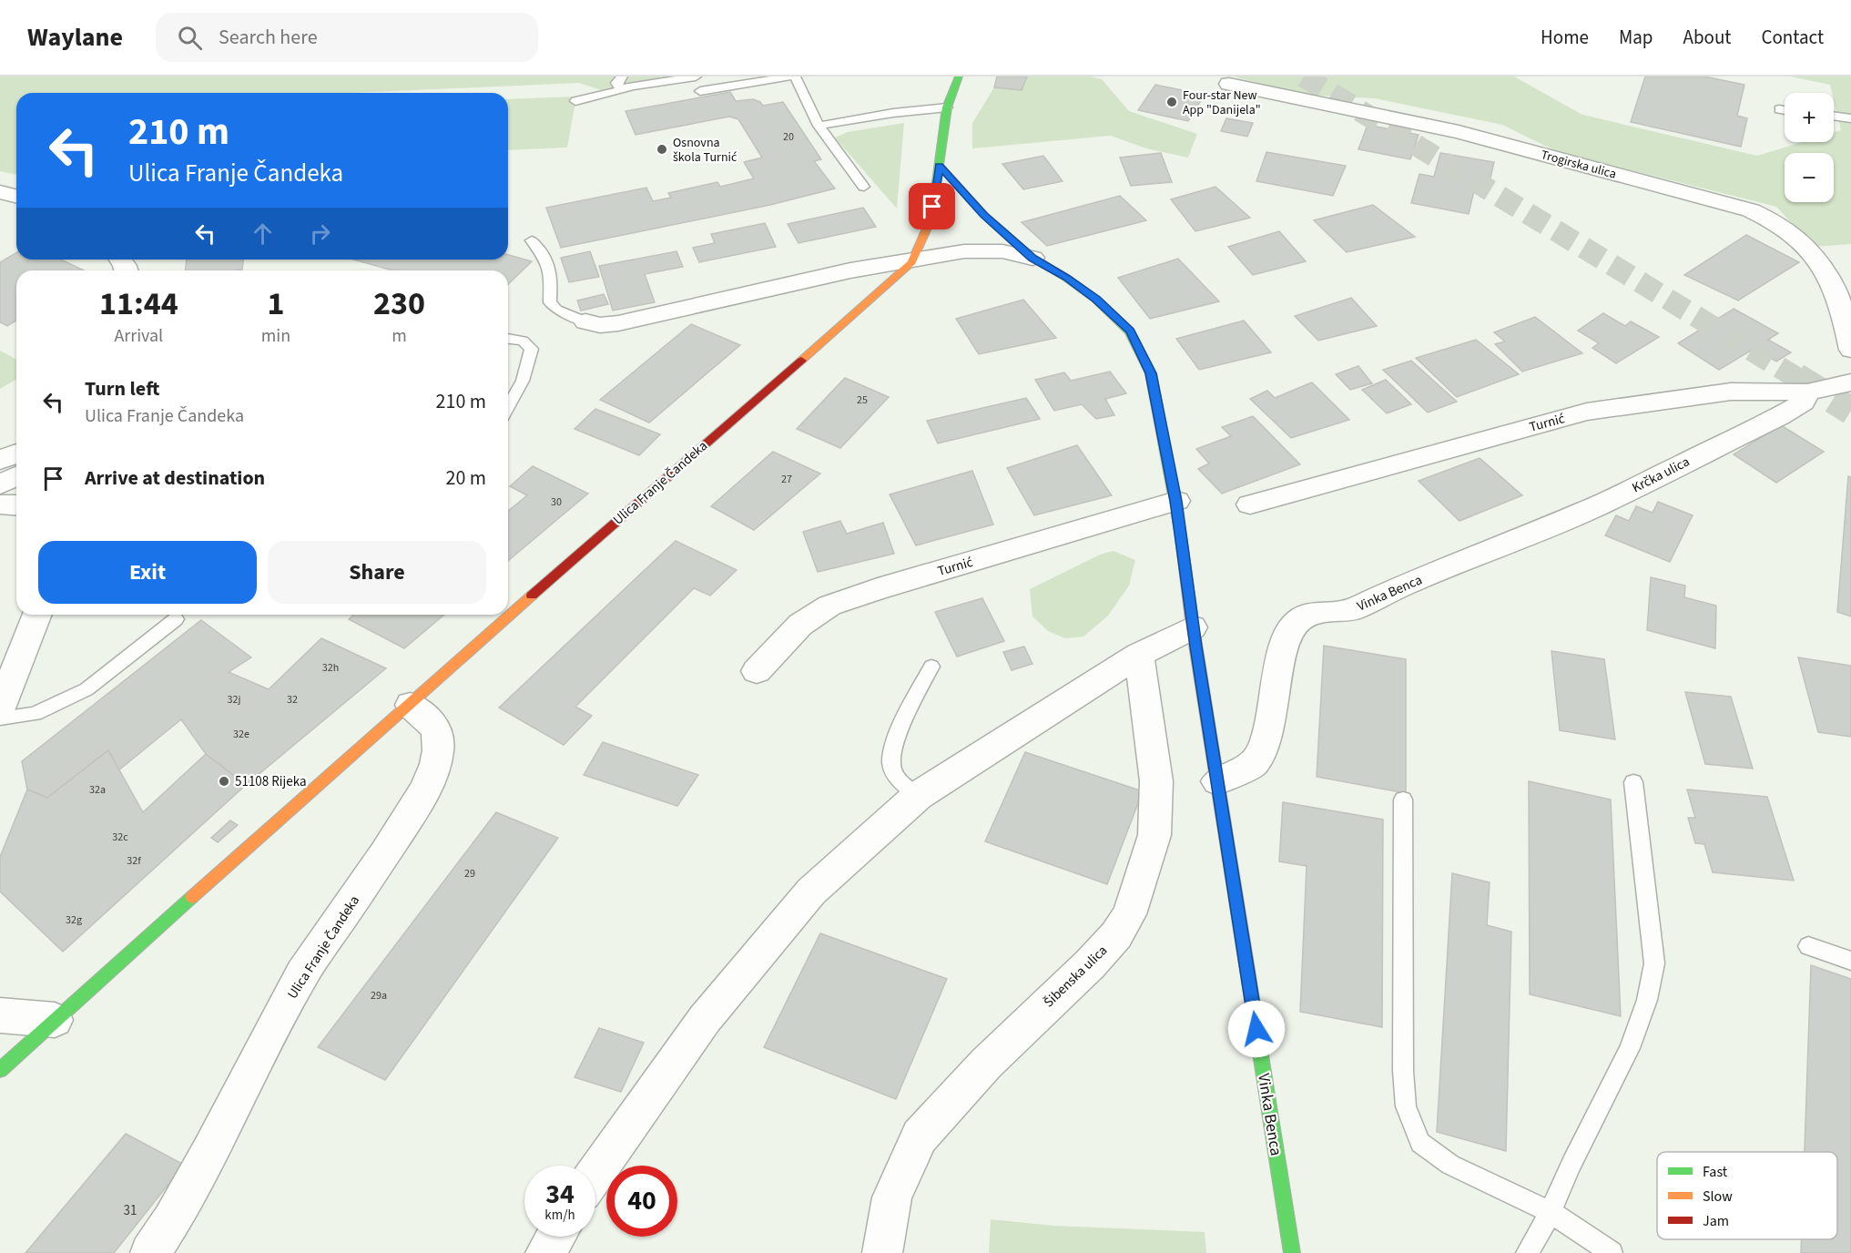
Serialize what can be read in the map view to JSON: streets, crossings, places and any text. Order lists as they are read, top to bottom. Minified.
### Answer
{"streets":{"street":["Trogirska ulica","Turnić","Krčka ulica","Ulica Franje Čandeka","Vinka Benca","Šibenska ulica"]},"crossings":[["Turnić","Krčka ulica"],["Turnić","Vinka Benca"],["Krčka ulica","Vinka Benca"],["Ulica Franje Čandeka","Vinka Benca"]],"places":["Four-star New App \"Danijela\"","Osnovna škola Turnić","51108 Rijeka"],"house_numbers":["20","25","27","30","32h","32j","32","32e","32a","32c","32f","29","32g","29a","31"],"legend":["Fast","Slow","Jam"],"page":{"header":"Waylane","search":"Search here","nav":["Home","Map","About","Contact"],"map_buttons":["+","−"],"turn":["210 m","Ulica Franje Čandeka"],"eta":["11:44","Arrival","1","min","230","m"],"list":[{"name":"Turn left","note":"Ulica Franje Čandeka","value":"210 m"},{"name":"Arrive at destination","value":"20 m"}],"buttons":["Exit","Share"],"speed":"34 km/h","limit":"40"}}
